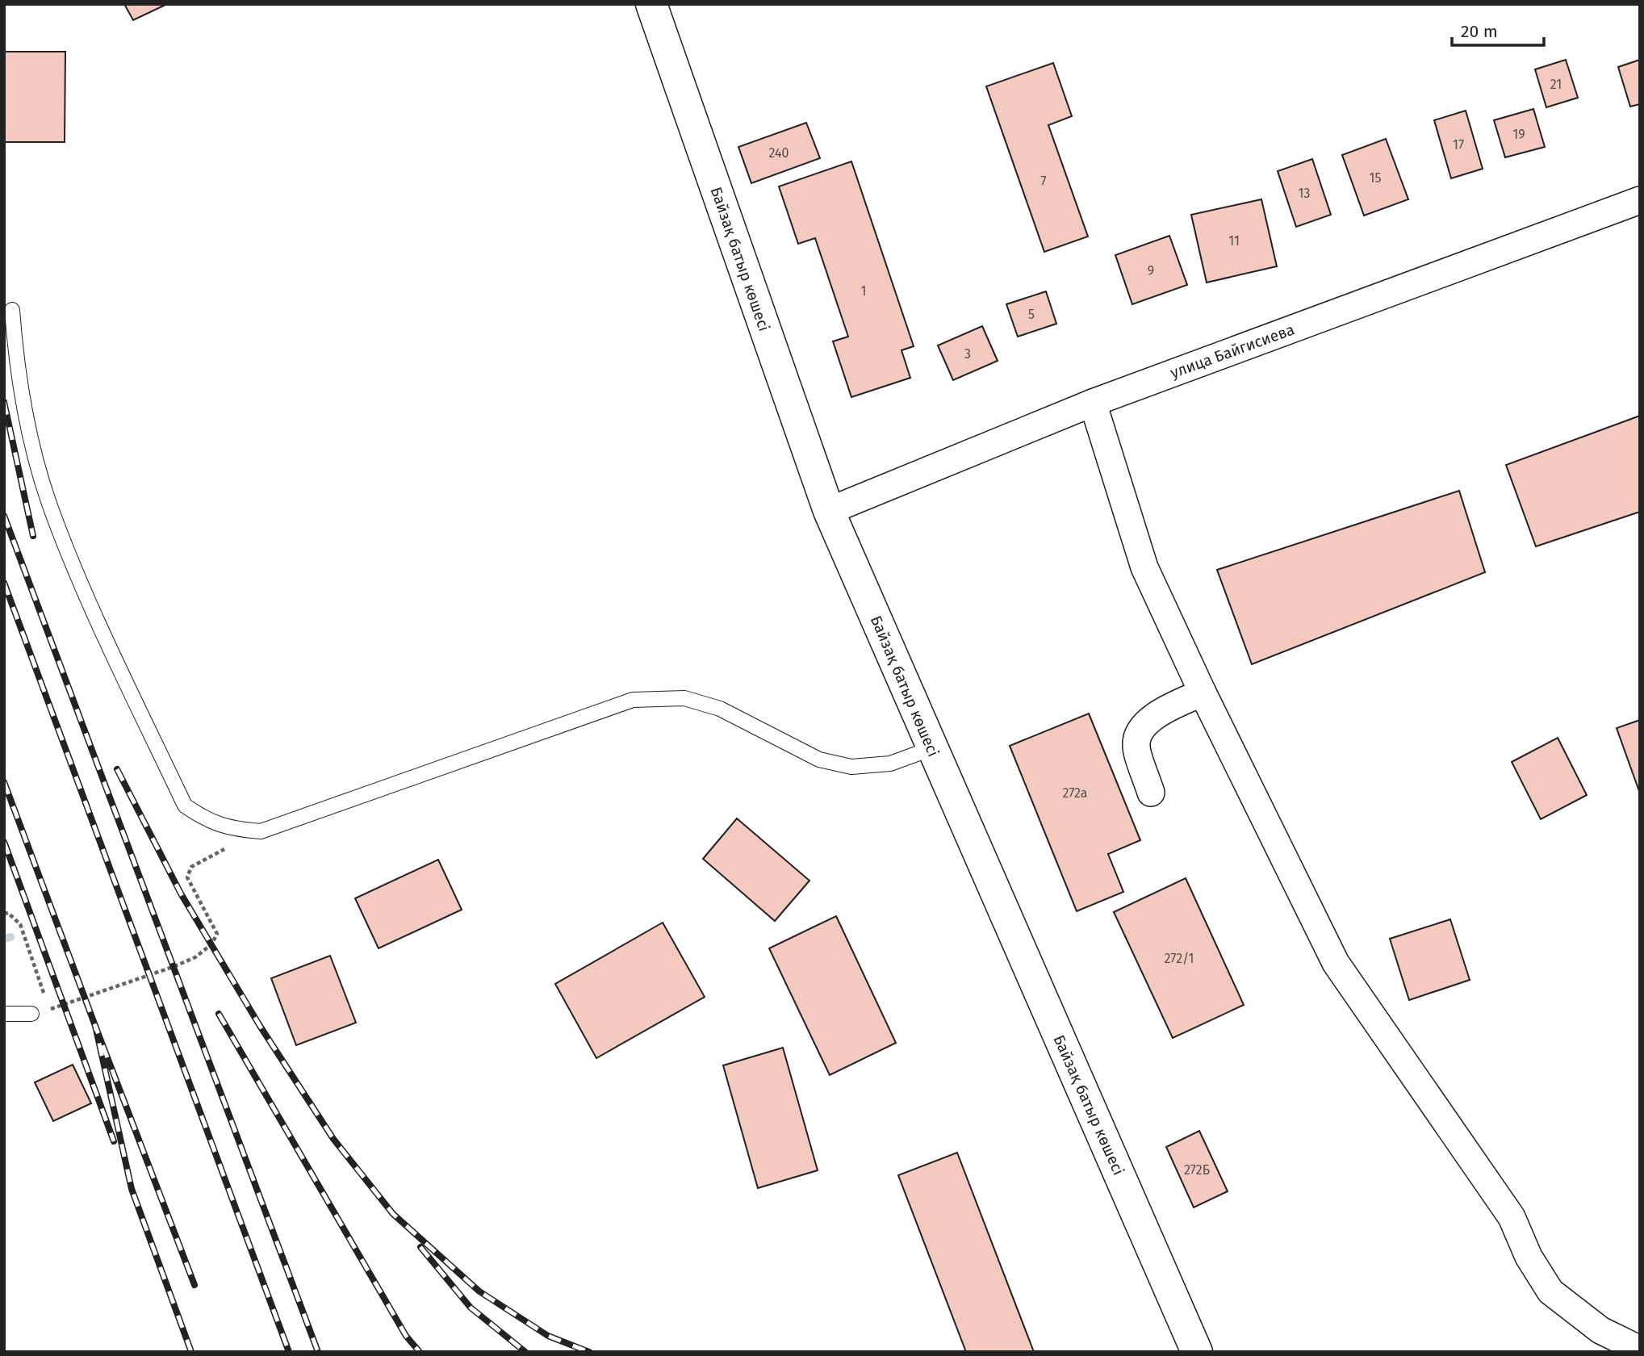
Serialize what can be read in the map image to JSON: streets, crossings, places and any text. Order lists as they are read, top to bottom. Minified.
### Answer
{"streets":{"main road":["Байзақ батыр көшесі"],"street":["улица Байгисиева"]},"crossings":[["Байзақ батыр көшесі","улица Байгисиева"]],"house_numbers":["21","19","17","240","15","7","13","11","9","1","5","3","272а","272/1","272Б"],"scale_bar":"20 m"}
